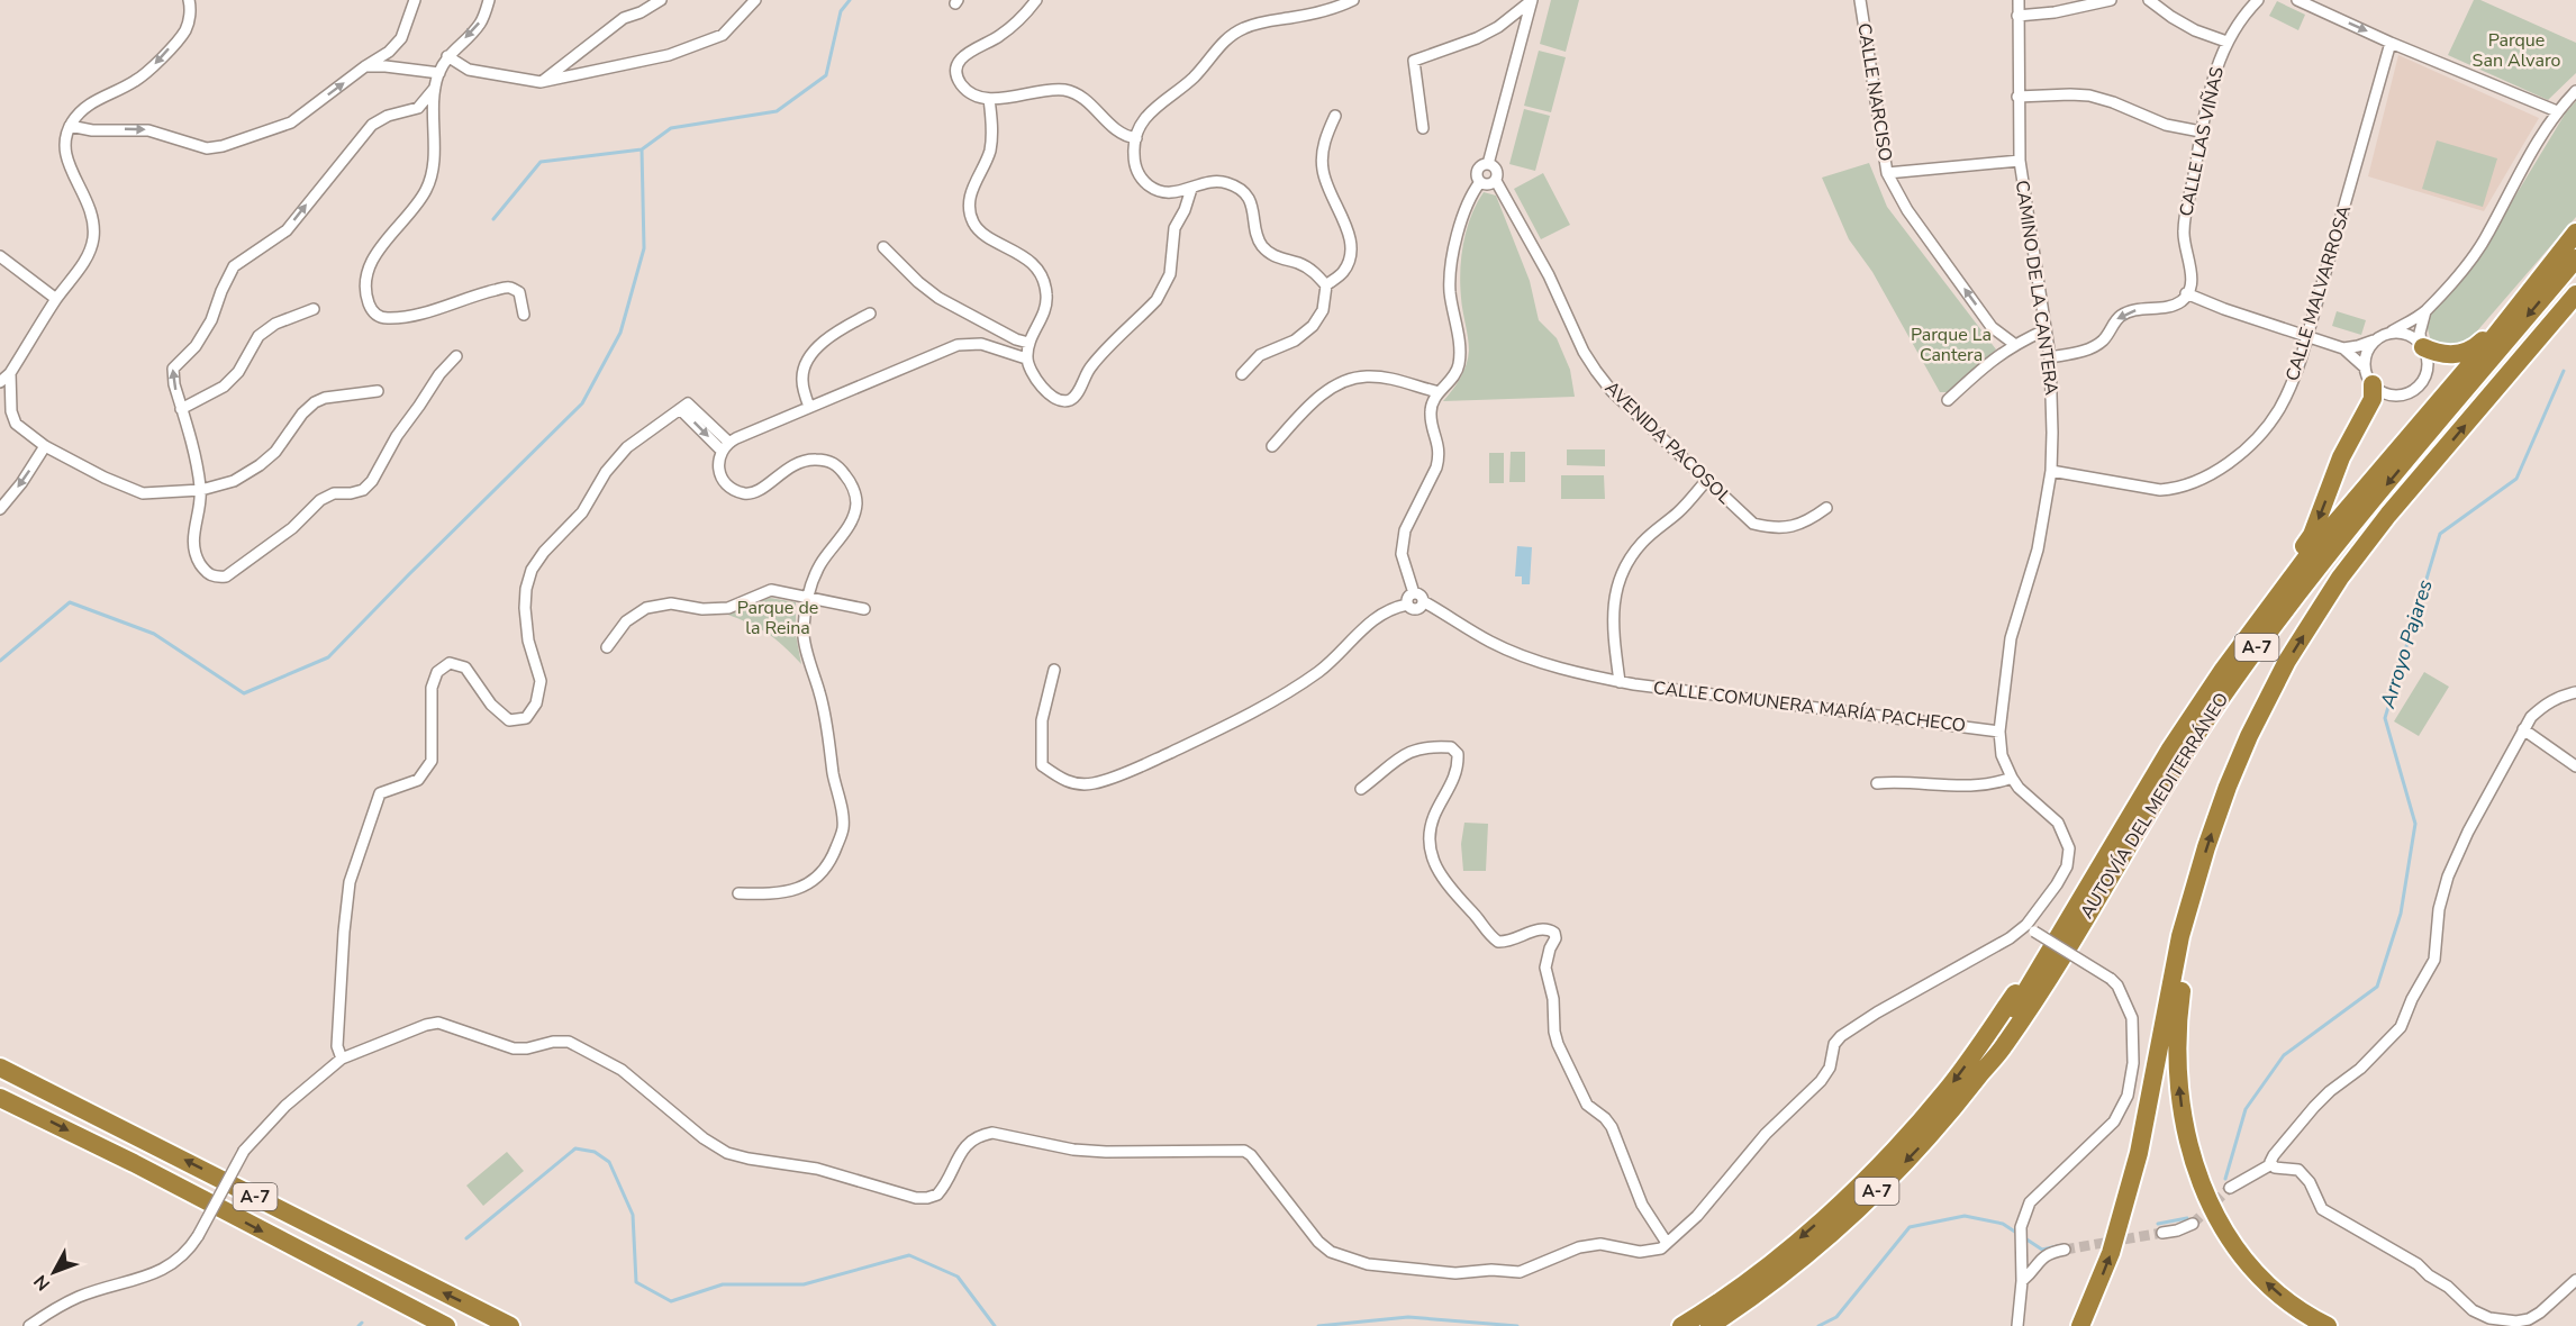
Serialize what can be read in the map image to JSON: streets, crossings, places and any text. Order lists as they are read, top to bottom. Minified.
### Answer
{"streets":{"highway":["A-7","AUTOVÍA DEL MEDITERRÁNEO"],"street":["CALLE NARCISO","CALLE LAS VIÑAS","CAMINO DE LA CANTERA","CALLE MALVARROSA","AVENIDA PACOSOL","CALLE COMUNERA MARÍA PACHECO"]},"crossings":[["CAMINO DE LA CANTERA","CALLE MALVARROSA"],["CAMINO DE LA CANTERA","CALLE COMUNERA MARÍA PACHECO"]],"one_way":["CALLE NARCISO"],"water":["Arroyo Pajares"],"parks":["Parque San Alvaro","Parque La Cantera","Parque de la Reina"],"north":"bottom left"}
